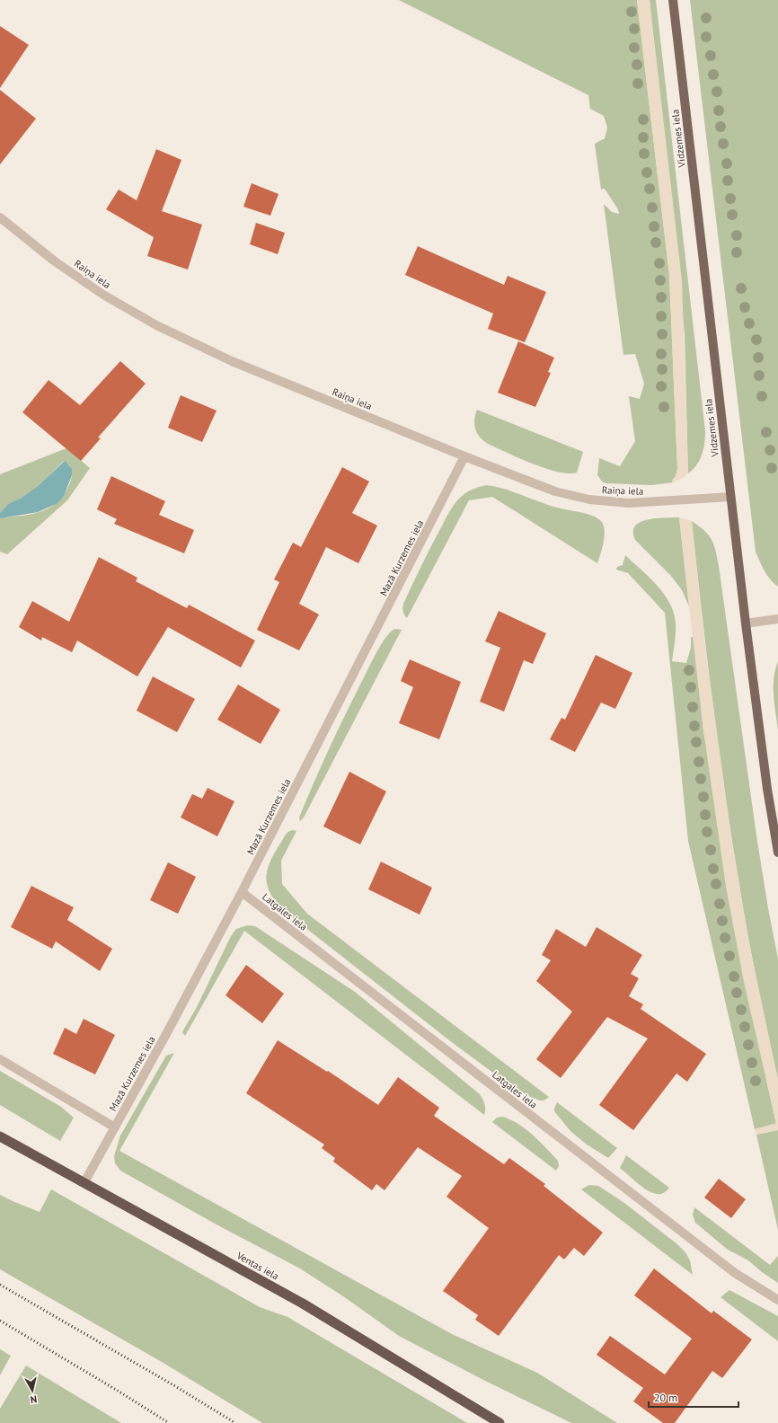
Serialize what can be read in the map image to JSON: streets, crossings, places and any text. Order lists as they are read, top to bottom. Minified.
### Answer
{"streets":{"highway":["Ventas iela"],"main road":["Vidzemes iela"],"street":["Raiņa iela","Mazā Kurzemes iela","Latgales iela"]},"crossings":[["Vidzemes iela","Raiņa iela"],["Raiņa iela","Mazā Kurzemes iela"],["Mazā Kurzemes iela","Latgales iela"],["Mazā Kurzemes iela","Ventas iela"]],"scale_bar":"20 m","north":"bottom"}
